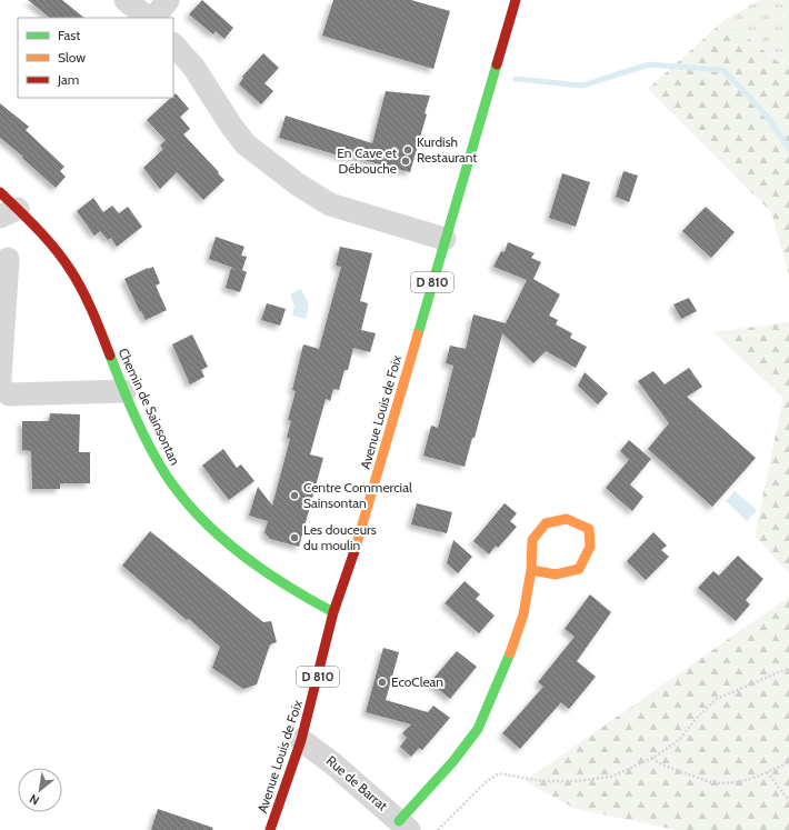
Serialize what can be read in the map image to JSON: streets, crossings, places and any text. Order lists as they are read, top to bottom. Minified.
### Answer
{"streets":{"street":["D 810","Chemin de Sainsontan","Avenue Louis de Foix","Rue de Barrat"]},"crossings":[["Chemin de Sainsontan","Avenue Louis de Foix"],["Avenue Louis de Foix","Rue de Barrat"]],"places":["Kurdish Restaurant","En Cave et Débouche","Centre Commercial Sainsontan","Les douceurs du moulin","EcoClean"],"legend":["Fast","Slow","Jam"],"north":"bottom left"}
